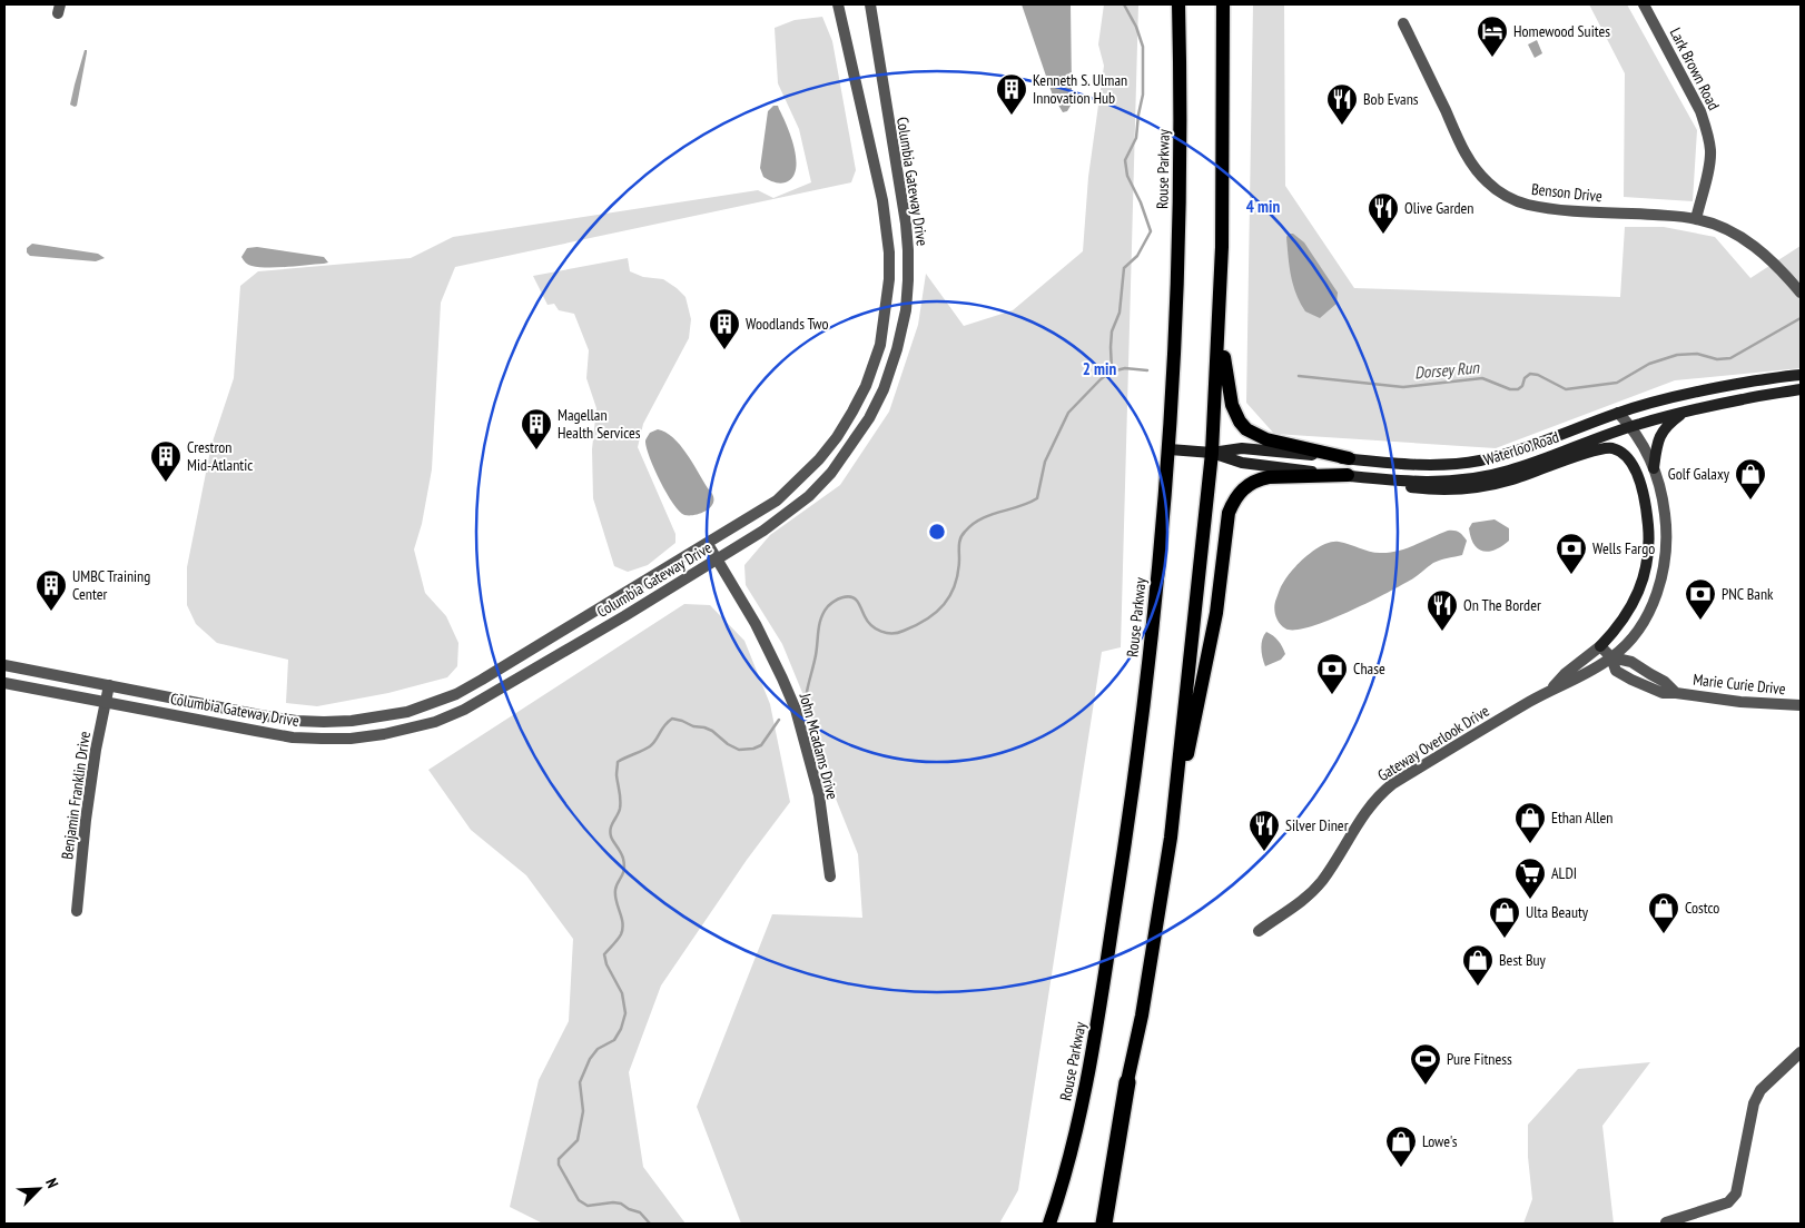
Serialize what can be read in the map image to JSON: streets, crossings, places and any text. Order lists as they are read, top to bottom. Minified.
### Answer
{"streets":{"main road":["Rouse Parkway","Waterloo Road"],"street":["Lark Brown Road","Columbia Gateway Drive","Benson Drive","Marie Curie Drive","Gateway Overlook Drive","John Mcadams Drive","Benjamin Franklin Drive"]},"crossings":[["Lark Brown Road","Benson Drive"],["Rouse Parkway","Waterloo Road"],["Columbia Gateway Drive","John Mcadams Drive"],["Columbia Gateway Drive","Benjamin Franklin Drive"],["Waterloo Road","Gateway Overlook Drive"],["Marie Curie Drive","Gateway Overlook Drive"]],"water":["Dorsey Run"],"places":{"hotel":["Homewood Suites"],"building":["Kenneth S. Ulman Innovation Hub","Woodlands Two","Magellan Health Services","Crestron Mid-Atlantic","UMBC Training Center"],"restaurant":["Bob Evans","Olive Garden","On The Border","Silver Diner"],"shop":["Golf Galaxy","Ethan Allen","Costco","Ulta Beauty","Best Buy","Lowe's"],"bank":["Wells Fargo","PNC Bank","Chase"],"supermarket":["ALDI"],"sports":["Pure Fitness"]},"north":"top right","rings":["4 min","2 min"]}
